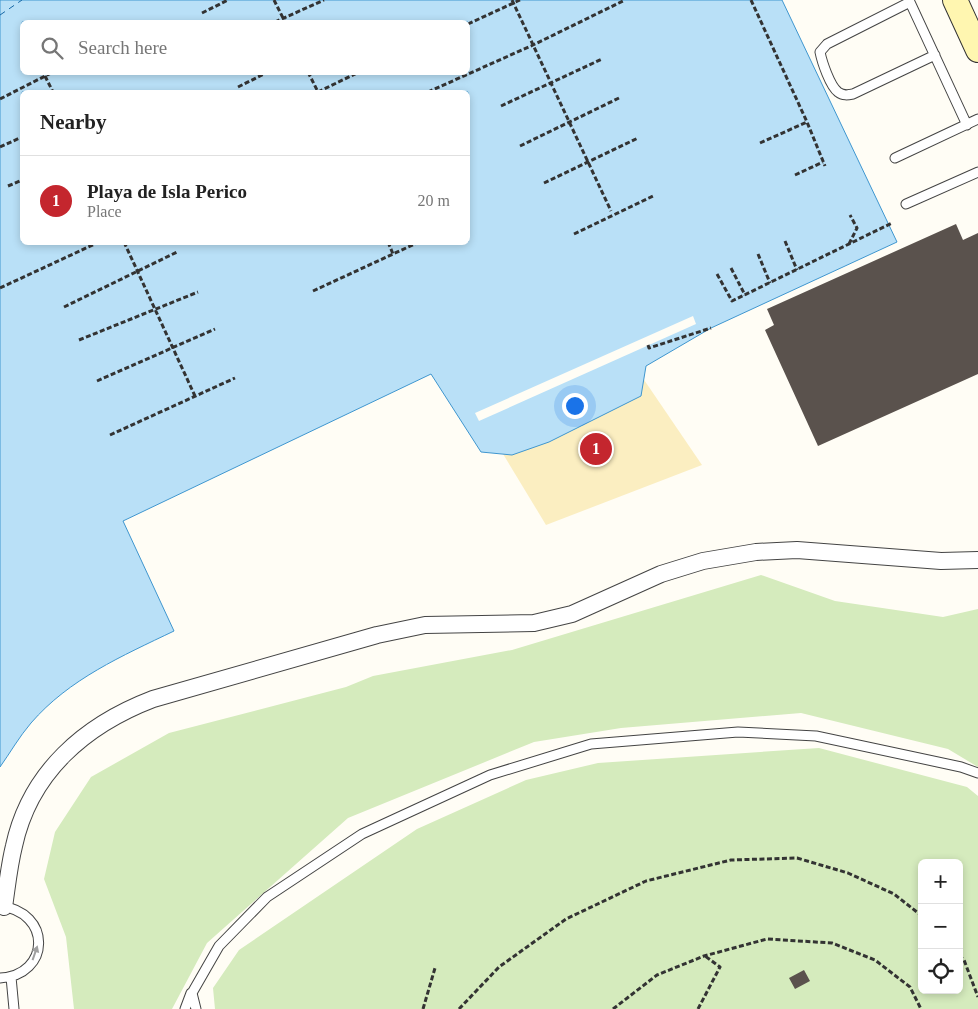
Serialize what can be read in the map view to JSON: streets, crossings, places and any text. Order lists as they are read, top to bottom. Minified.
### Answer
{"page":{"search":"Search here","heading":"Nearby","list":[{"mark":"1","name":"Playa de Isla Perico","note":"Place","value":"20 m"}],"pins":"1","map_buttons":["+","−"]}}
